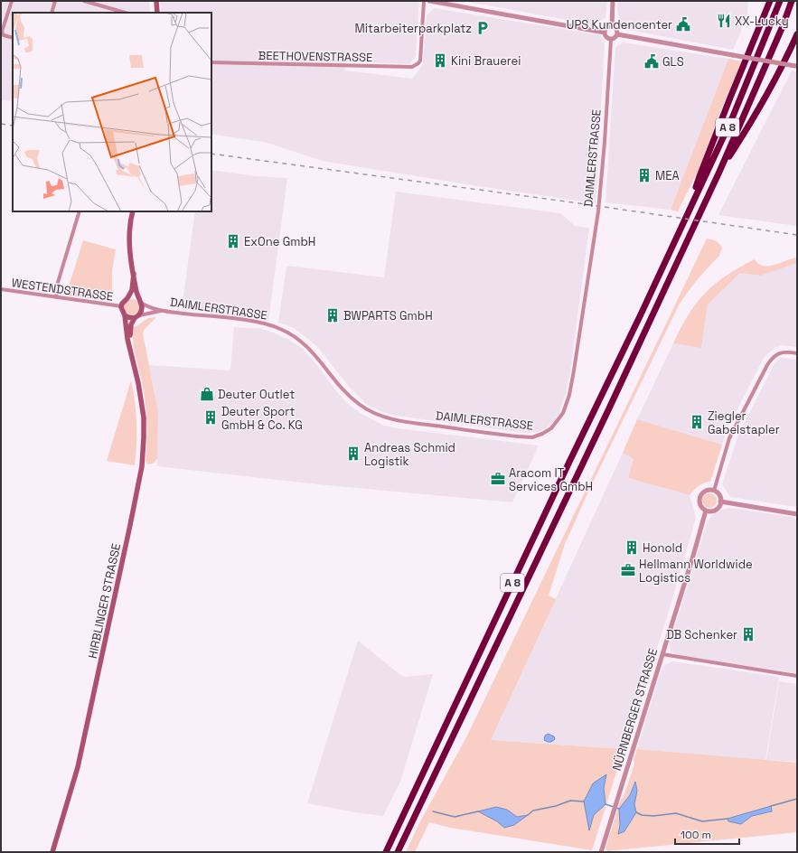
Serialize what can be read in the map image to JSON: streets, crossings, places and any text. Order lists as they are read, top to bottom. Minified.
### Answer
{"streets":{"highway":["A 8"],"main road":["HIRBLINGER STRASSE"],"street":["BEETHOVENSTRASSE","DAIMLERSTRASSE","WESTENDSTRASSE","NÜRNBERGER STRASSE"]},"crossings":[["DAIMLERSTRASSE","WESTENDSTRASSE"],["DAIMLERSTRASSE","HIRBLINGER STRASSE"],["WESTENDSTRASSE","HIRBLINGER STRASSE"]],"places":{"restaurant":["XX-Lucky"],"public building":["UPS Kundencenter","GLS"],"parking":["Mitarbeiterparkplatz"],"building":["Kini Brauerei","MEA","ExOne GmbH","BWPARTS GmbH","Deuter Sport GmbH & Co. KG","Ziegler Gabelstapler","Andreas Schmid Logistik","Honold","DB Schenker"],"shop":["Deuter Outlet"],"office":["Aracom IT Services GmbH","Hellmann Worldwide Logistics"]},"scale_bar":"100 m"}
